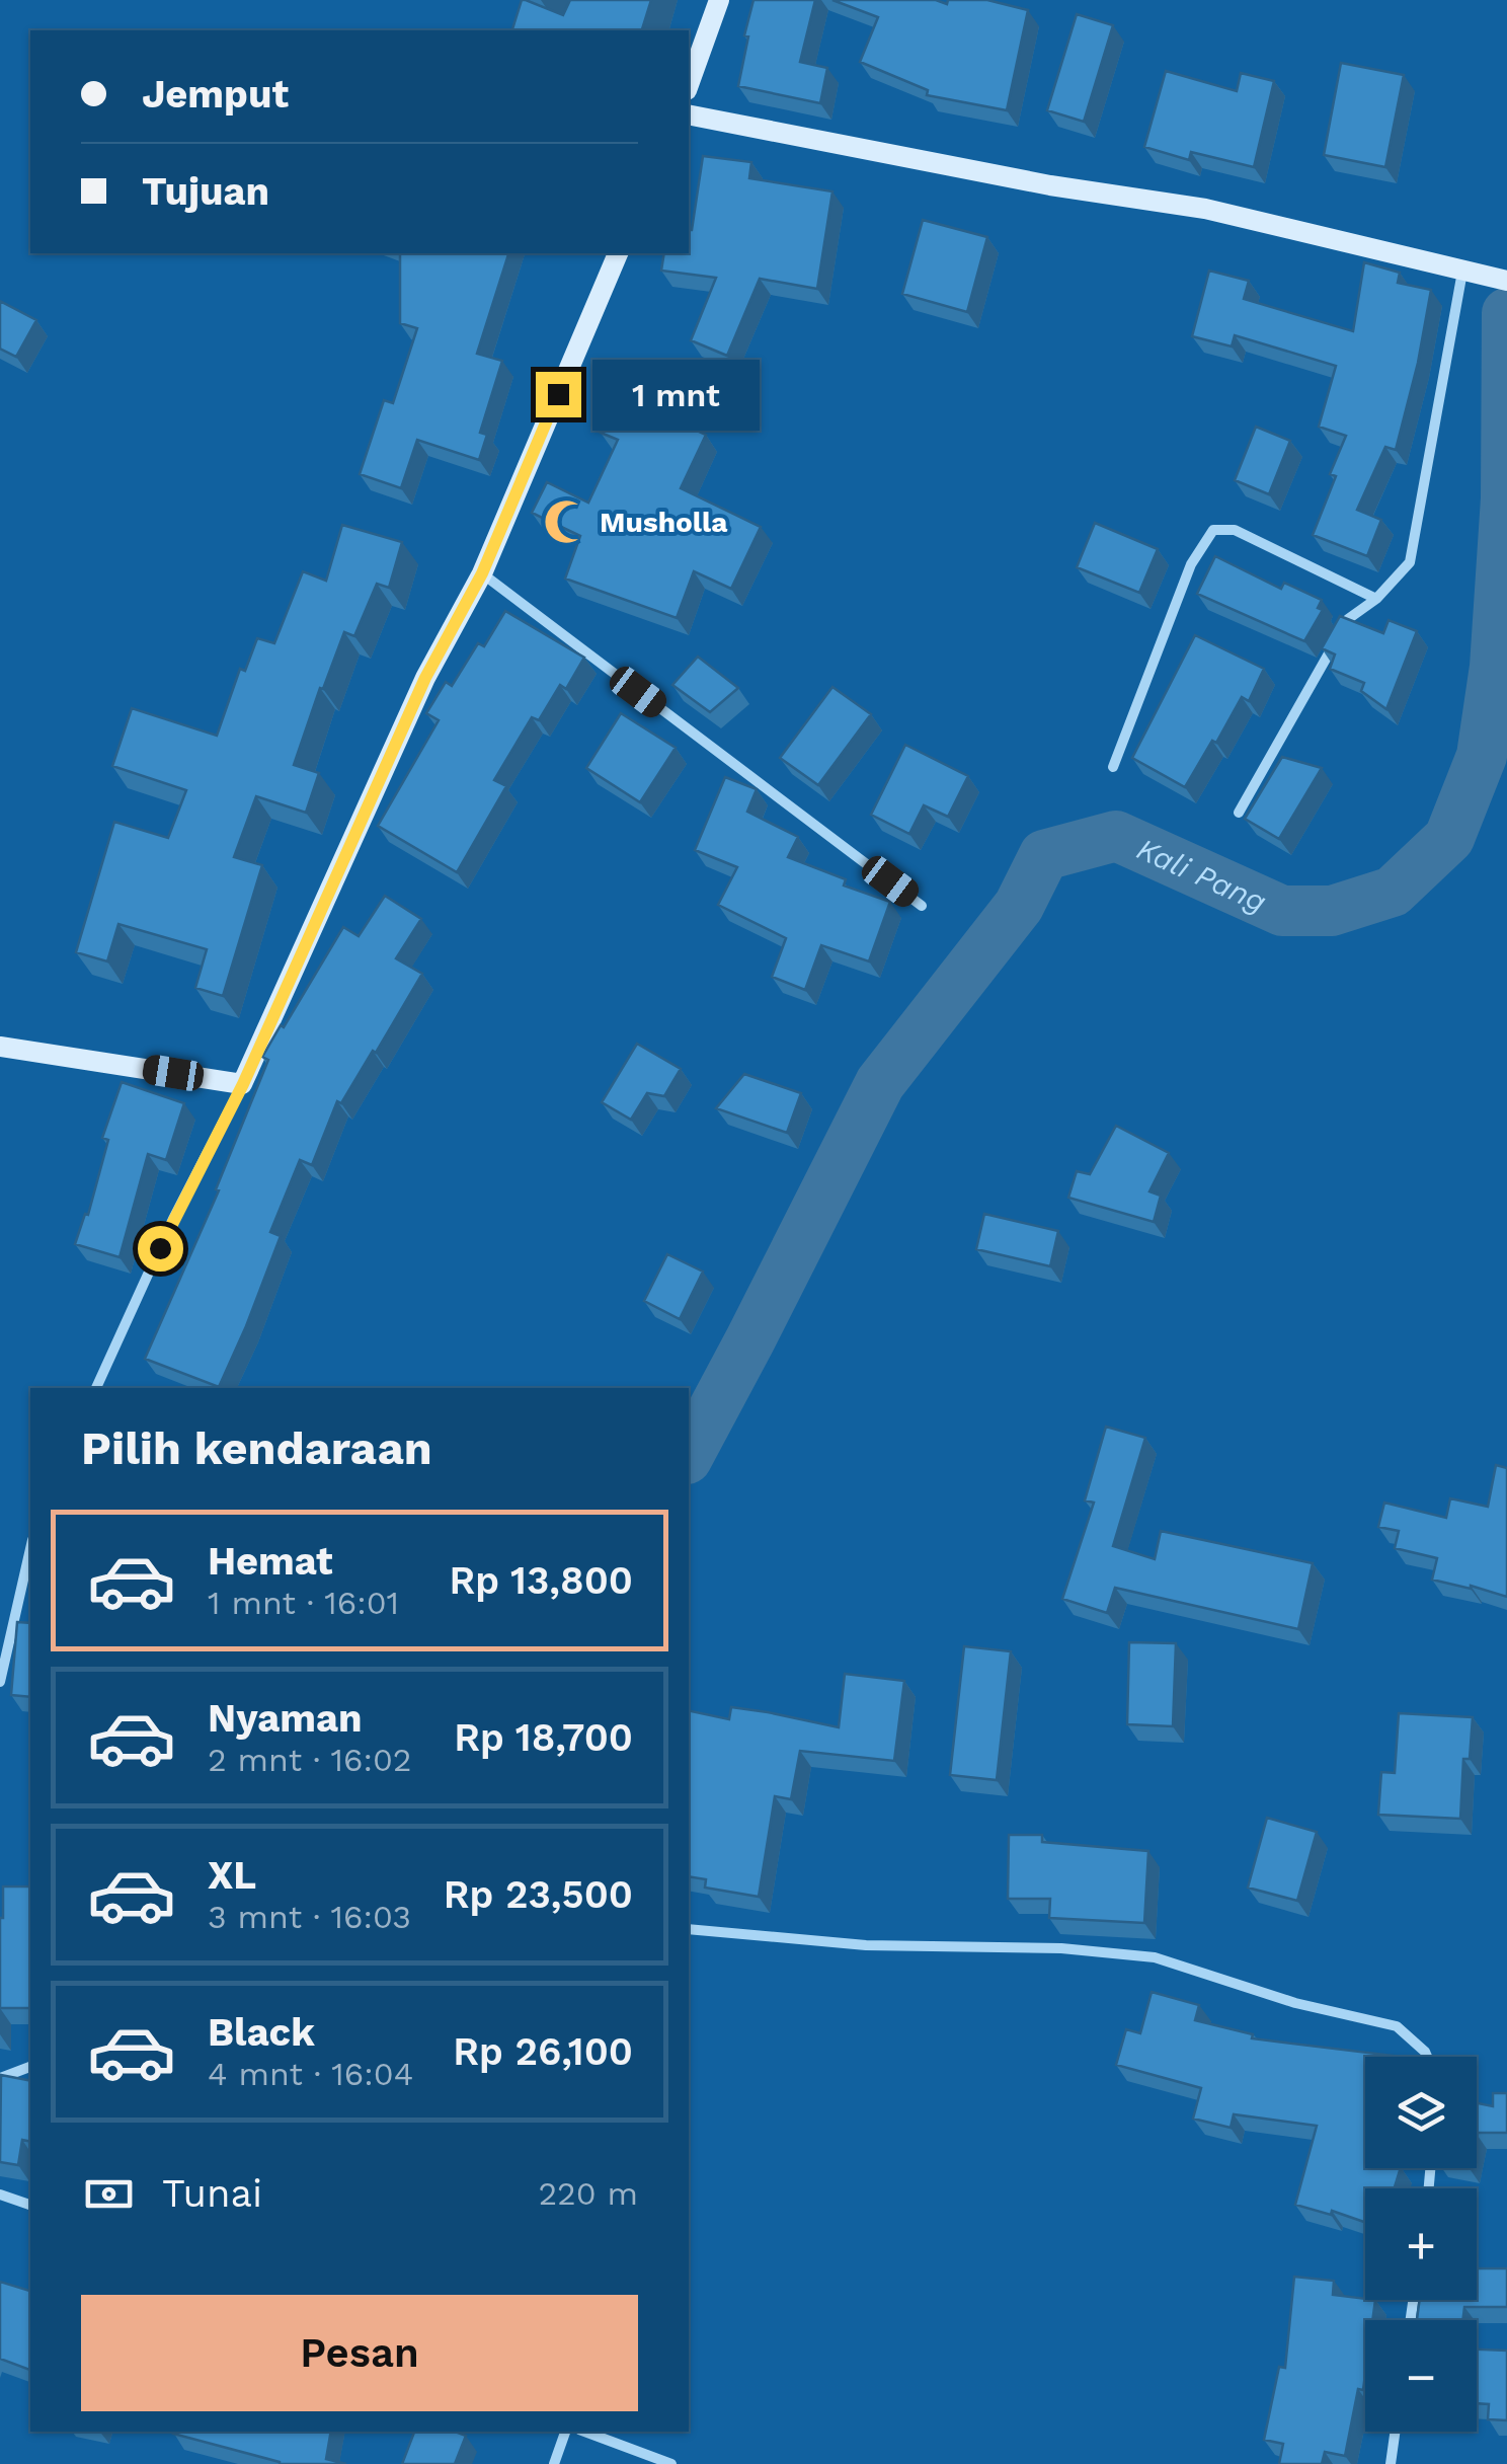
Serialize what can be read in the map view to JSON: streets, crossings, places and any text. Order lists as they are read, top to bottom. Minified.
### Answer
{"water":["Kali Pang"],"places":{"mosque":["Musholla"]},"page":{"banner":["Jemput","Tujuan"],"bubble":"1 mnt","heading":"Pilih kendaraan","list":[{"name":"Hemat","note":"1 mnt · 16:01","value":"Rp 13,800"},{"name":"Nyaman","note":"2 mnt · 16:02","value":"Rp 18,700"},{"name":"XL","note":"3 mnt · 16:03","value":"Rp 23,500"},{"name":"Black","note":"4 mnt · 16:04","value":"Rp 26,100"}],"map_buttons":["+","−"],"pay":["Tunai","220 m"],"buttons":"Pesan"}}
